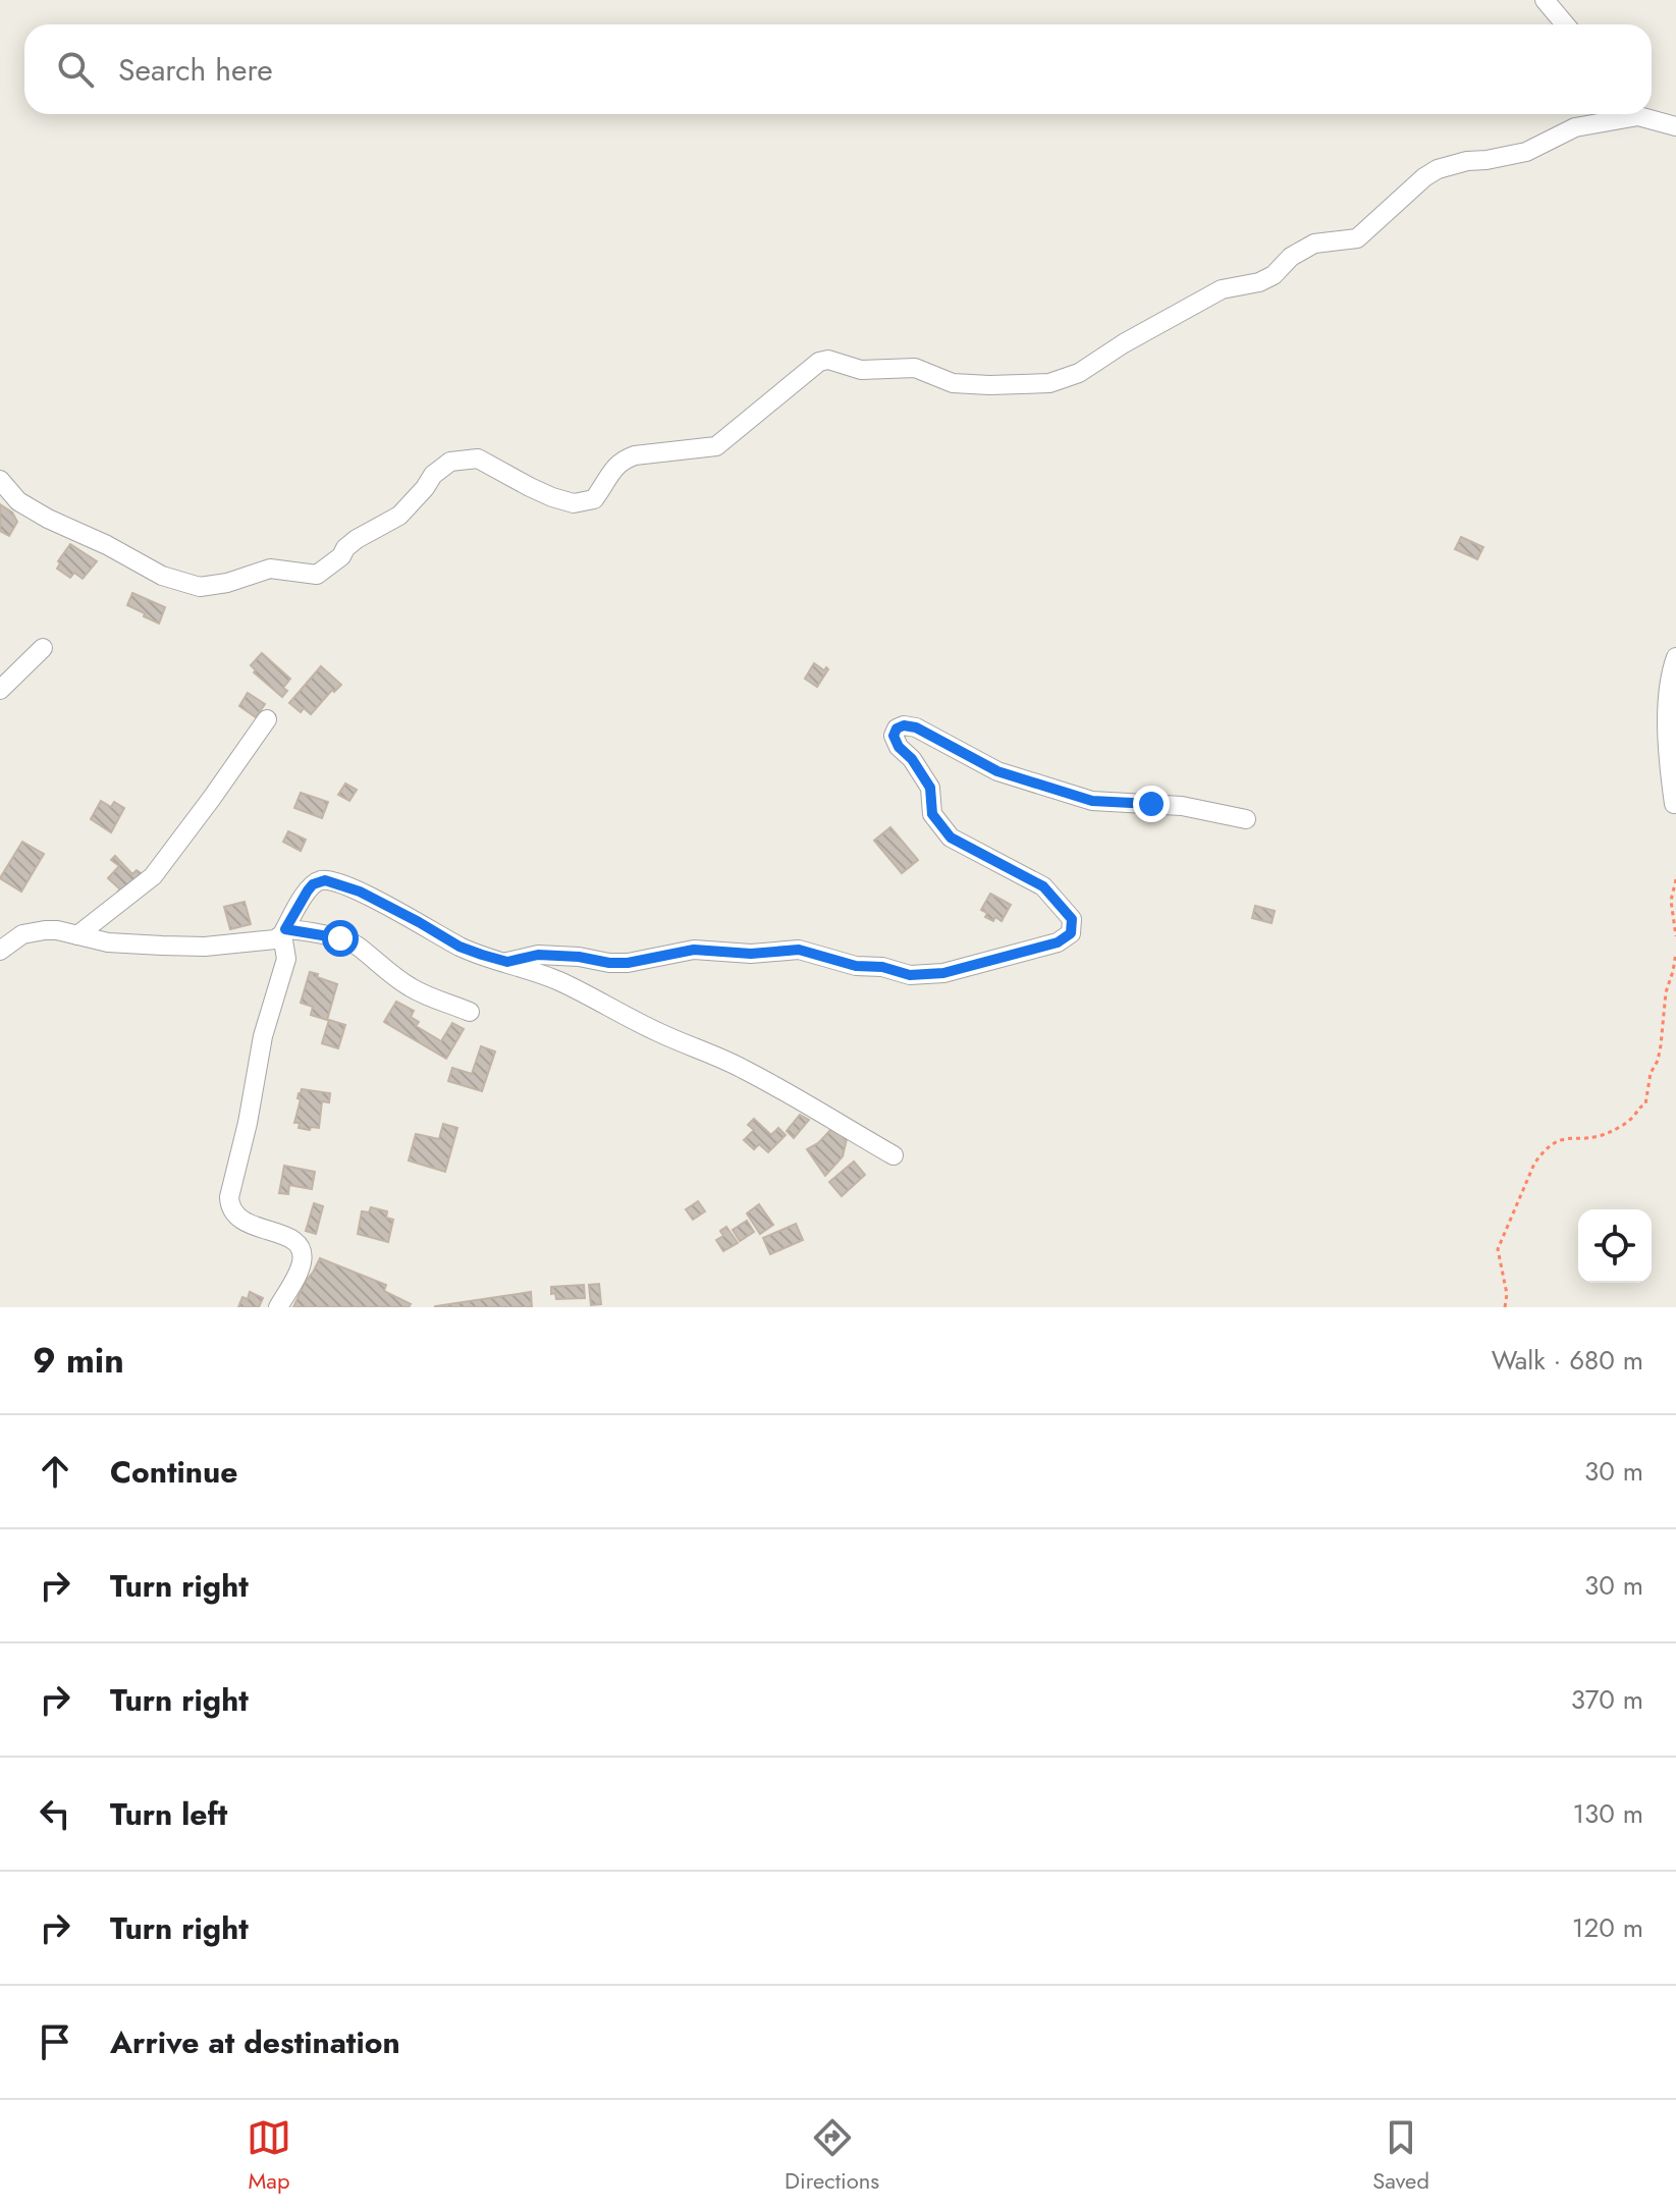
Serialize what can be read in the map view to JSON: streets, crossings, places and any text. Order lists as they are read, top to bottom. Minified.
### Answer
{"page":{"search":"Search here","heading":["9 min","Walk · 680 m"],"list":[["Continue","30 m"],["Turn right","30 m"],["Turn right","370 m"],["Turn left","130 m"],["Turn right","120 m"],"Arrive at destination"],"nav":["Map","Directions","Saved"]}}
